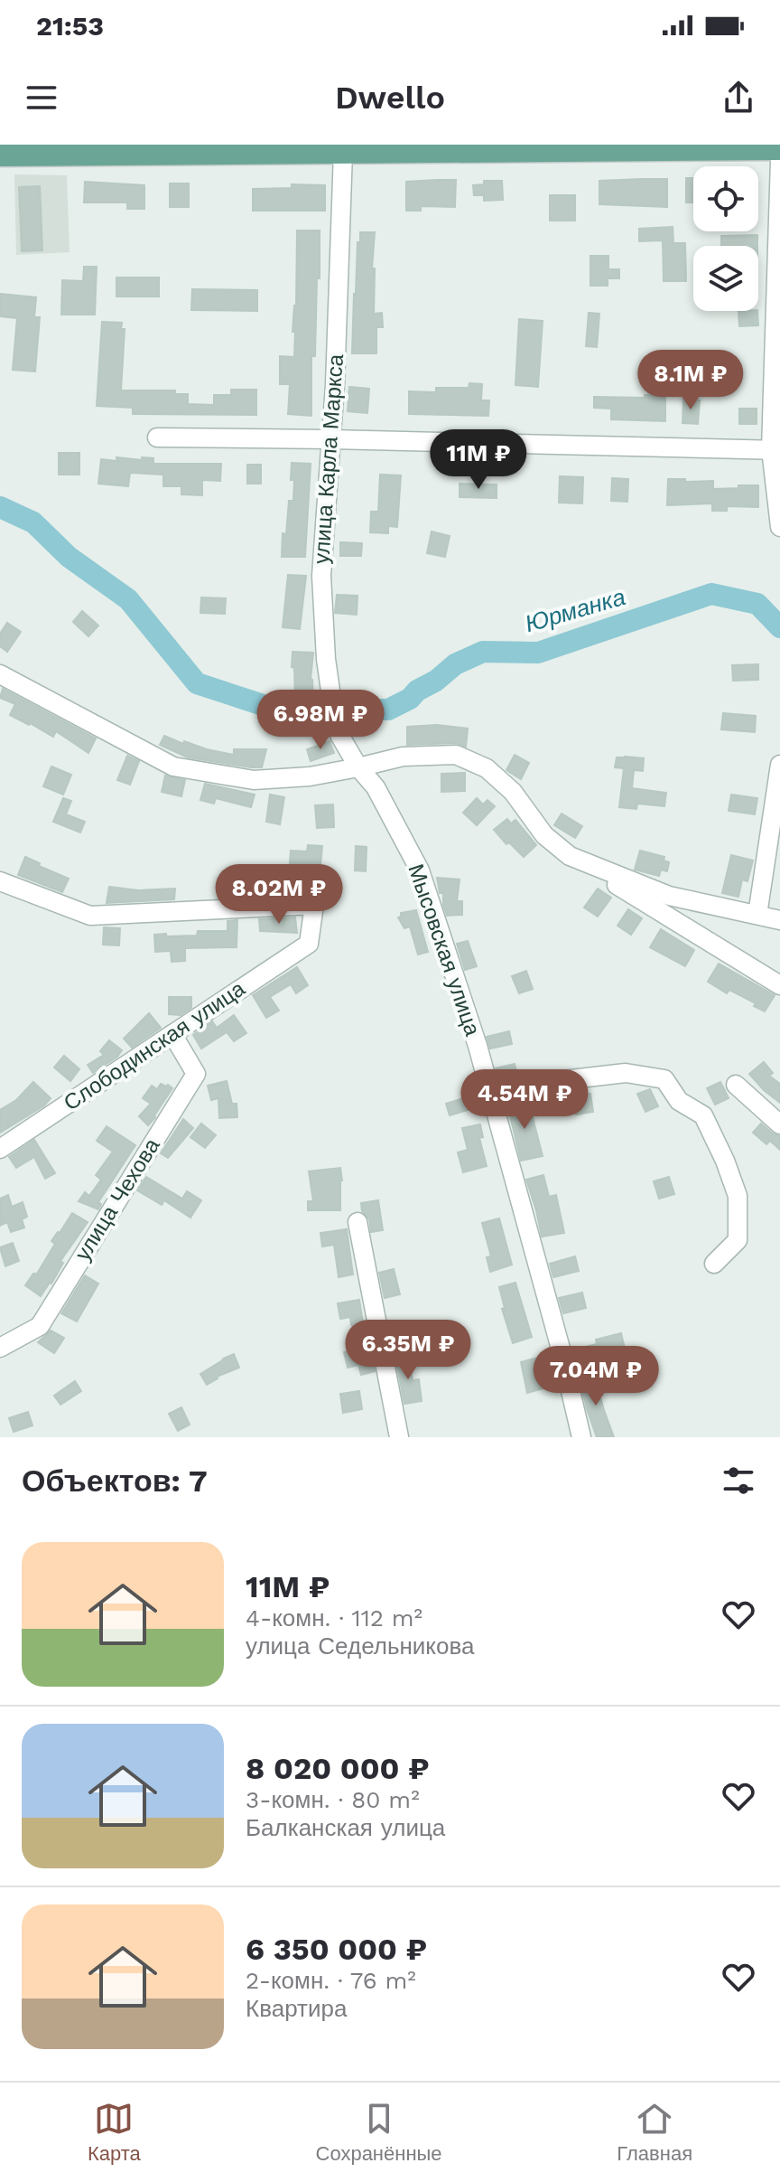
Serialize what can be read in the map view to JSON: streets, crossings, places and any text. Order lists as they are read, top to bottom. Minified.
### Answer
{"streets":{"street":["улица Карла Маркса","Мысовская улица","Слободинская улица","улица Чехова"]},"crossings":[["улица Карла Маркса","Мысовская улица"],["Слободинская улица","улица Чехова"]],"water":["Юрманка"],"page":{"status":"21:53","header":"Dwello","price":["8.1M ₽","11M ₽","6.98M ₽","8.02M ₽","4.54M ₽","6.35M ₽","7.04M ₽"],"heading":"Объектов: 7","list":[{"name":"11M ₽","note":"4-комн. · 112 m² · улица Седельникова"},{"name":"8 020 000 ₽","note":"3-комн. · 80 m² · Балканская улица"},{"name":"6 350 000 ₽","note":"2-комн. · 76 m² · Квартира"}],"tabs":["Карта","Сохранённые","Главная"]}}
